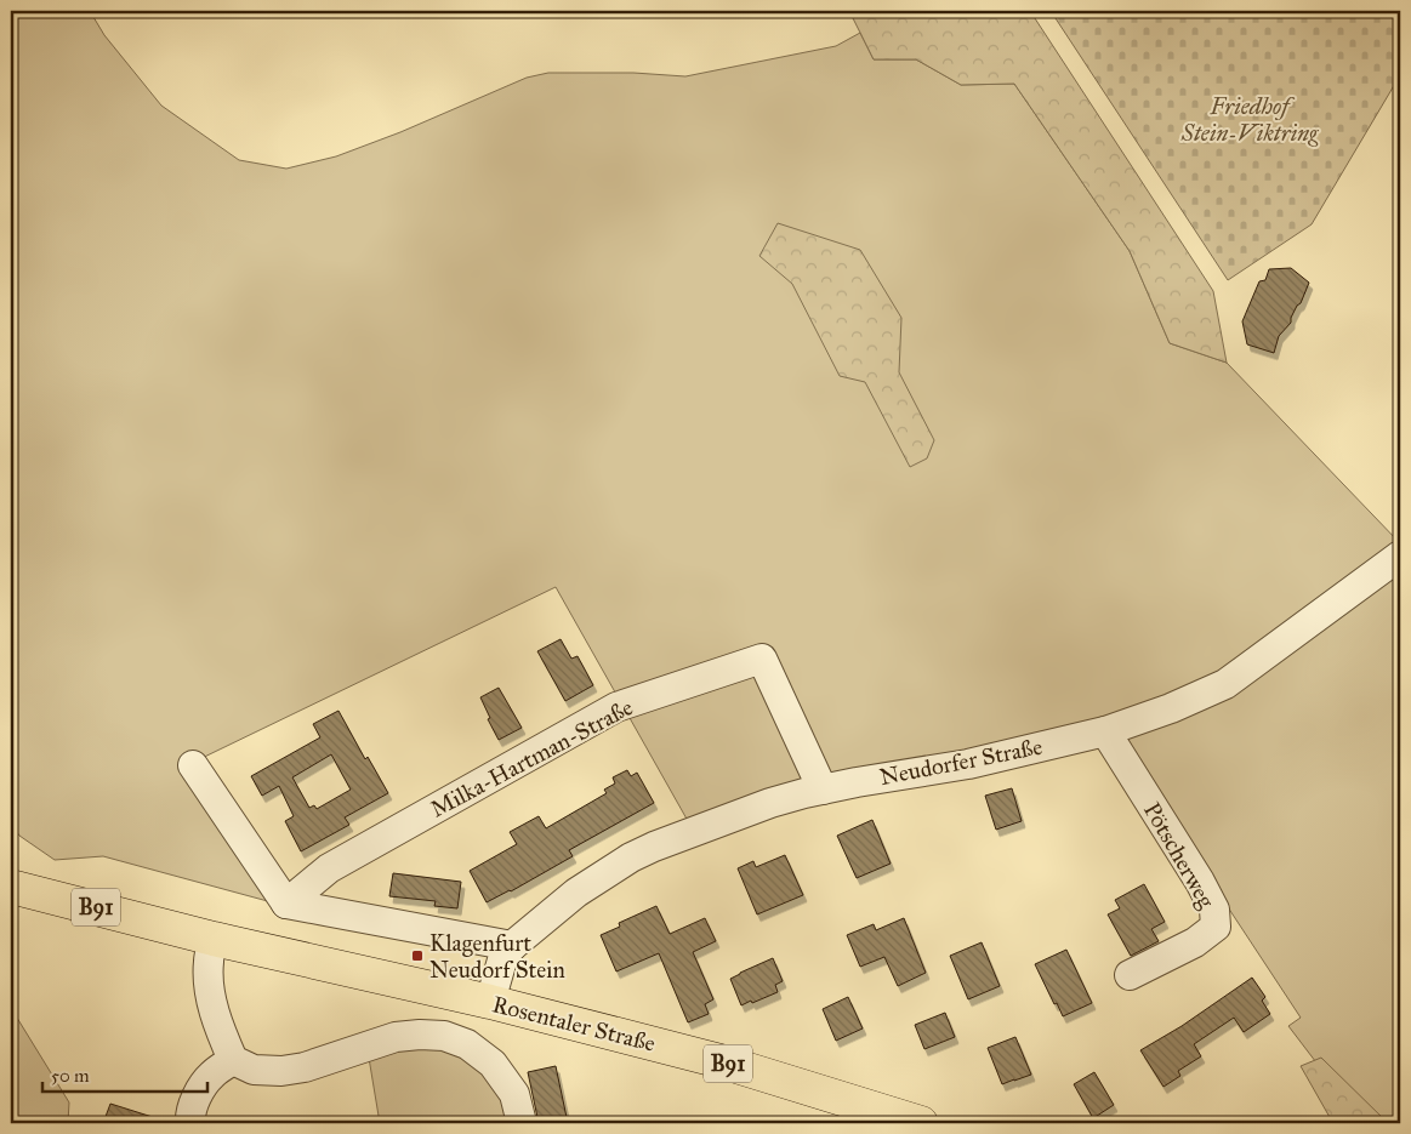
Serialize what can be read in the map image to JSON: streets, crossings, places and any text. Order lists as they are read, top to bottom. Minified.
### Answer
{"streets":{"main road":["B91","Rosentaler Straße"],"street":["Milka-Hartman-Straße","Neudorfer Straße","Pötscherweg"]},"crossings":[["Milka-Hartman-Straße","Neudorfer Straße"],["Neudorfer Straße","Pötscherweg"],["Neudorfer Straße","Rosentaler Straße"]],"parks":["Friedhof Stein-Viktring"],"places":{"transit":["Klagenfurt Neudorf Stein"]},"scale_bar":"50 m"}
